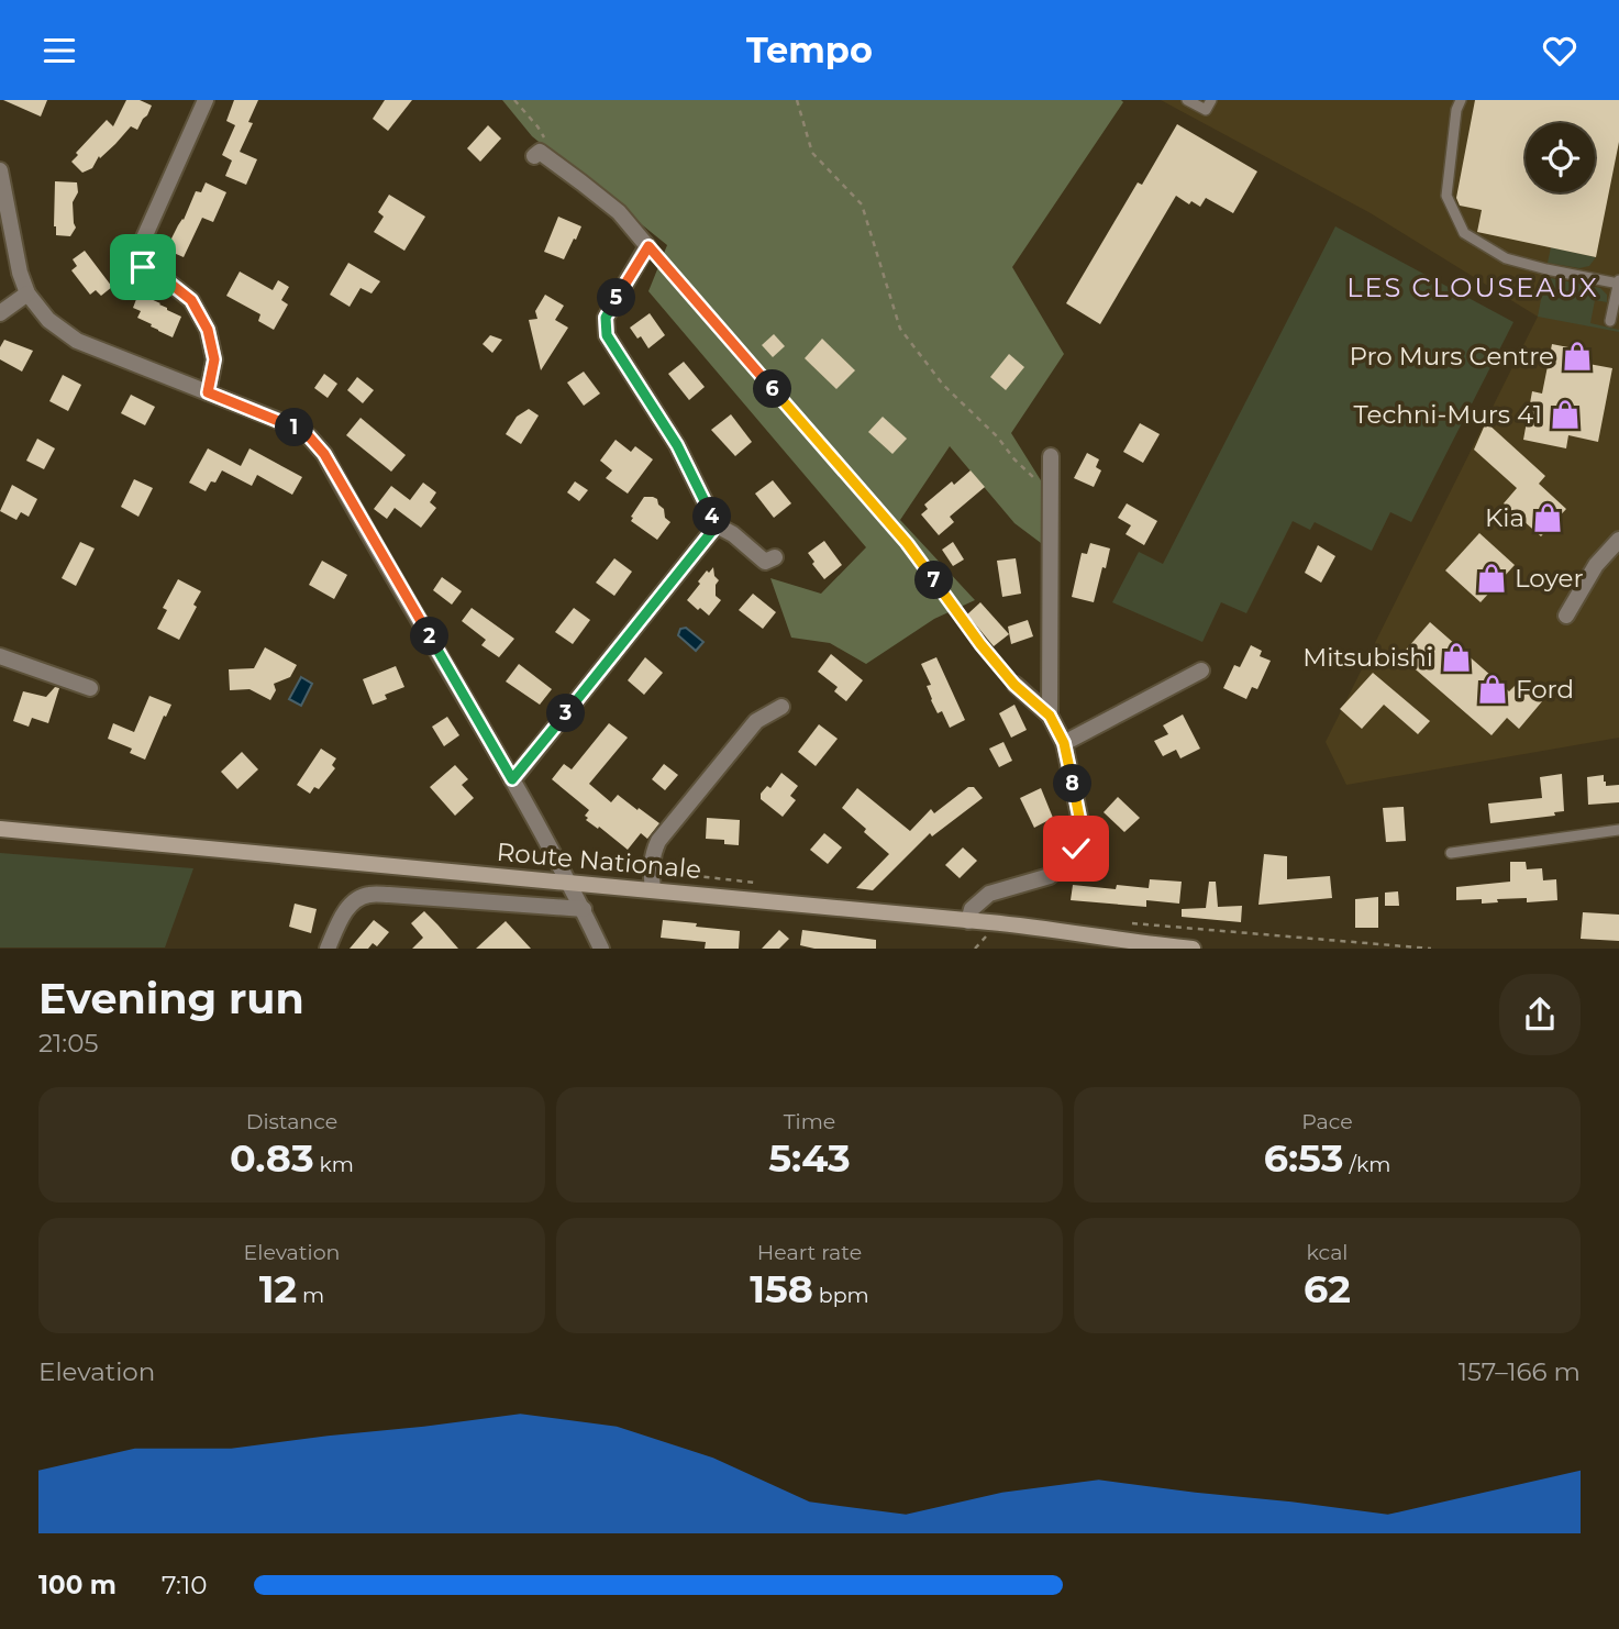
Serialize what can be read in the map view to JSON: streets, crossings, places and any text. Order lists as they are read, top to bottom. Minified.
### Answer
{"streets":{"main road":["Route Nationale"]},"districts":["LES CLOUSEAUX"],"places":{"shop":["Pro Murs Centre","Techni-Murs 41","Kia","Loyer","Mitsubishi","Ford"]},"page":{"header":"Tempo","pins":["5","6","1","4","7","2","3","8"],"heading":["Evening run","21:05"],"stats":[["Distance","0.83 km"],["Time","5:43"],["Pace","6:53 /km"],["Elevation","12 m"],["Heart rate","158 bpm"],["kcal","62"]],"chart":["Elevation","157–166 m"],"list":[{"name":"100 m","note":"7:10"}]}}
